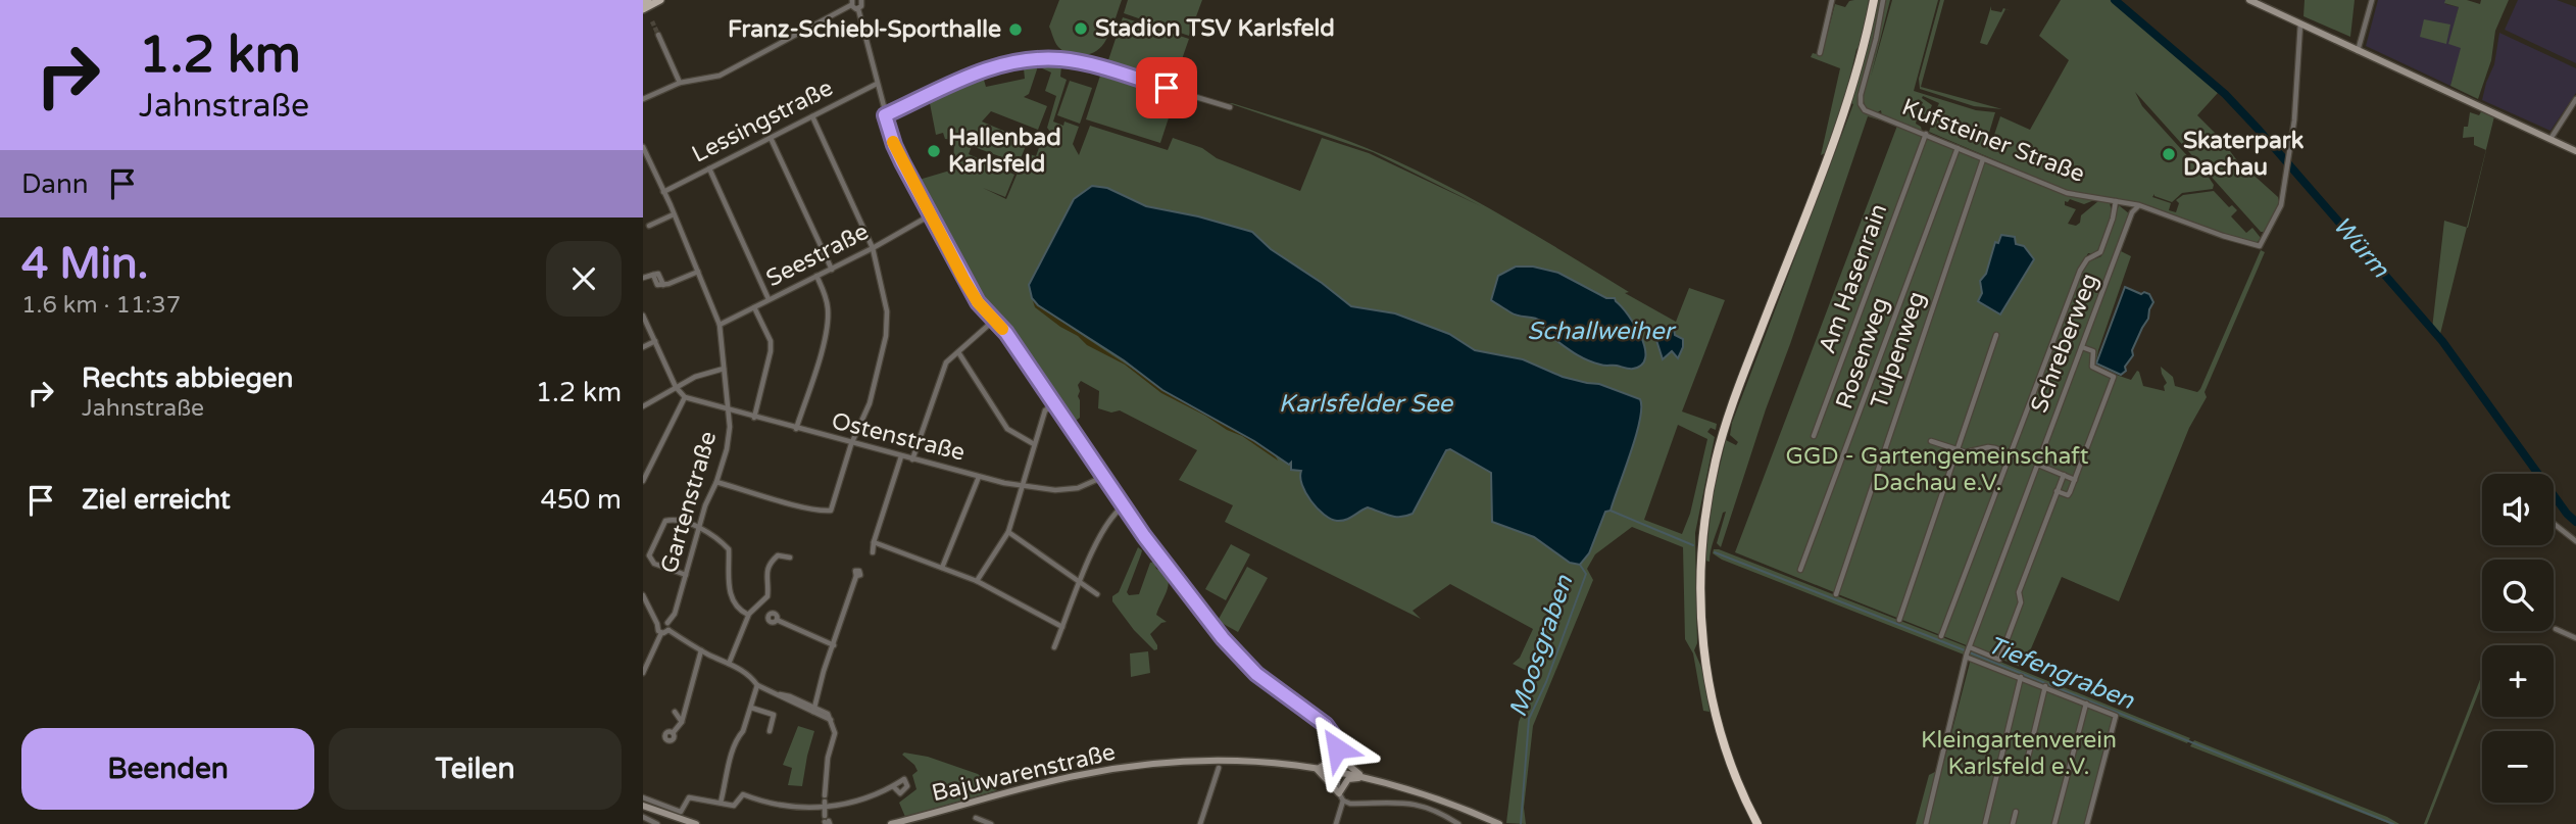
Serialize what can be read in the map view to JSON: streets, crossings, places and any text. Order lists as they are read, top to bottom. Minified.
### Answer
{"streets":{"main road":["Bajuwarenstraße"],"street":["Lessingstraße","Kufsteiner Straße","Seestraße","Am Hasenrain","Schreberweg","Tulpenweg","Rosenweg","Ostenstraße","Gartenstraße"]},"crossings":[["Lessingstraße","Gartenstraße"],["Kufsteiner Straße","Am Hasenrain"],["Kufsteiner Straße","Schreberweg"],["Kufsteiner Straße","Tulpenweg"],["Kufsteiner Straße","Rosenweg"],["Seestraße","Gartenstraße"],["Ostenstraße","Gartenstraße"]],"water":["Würm","Schallweiher","Karlsfelder See","Moosgraben","Tiefengraben"],"parks":["GGD - Gartengemeinschaft Dachau e.V.","Kleingartenverein Karlsfeld e.V."],"places":["Stadion TSV Karlsfeld","Franz-Schiebl-Sporthalle","Hallenbad Karlsfeld","Skaterpark Dachau"],"page":{"turn":["1.2 km","Jahnstraße"],"then":"Dann","heading":["4 Min.","1.6 km · 11:37"],"list":[{"name":"Rechts abbiegen","note":"Jahnstraße","value":"1.2 km"},{"name":"Ziel erreicht","value":"450 m"}],"map_buttons":["+","−"],"buttons":["Beenden","Teilen"]}}
